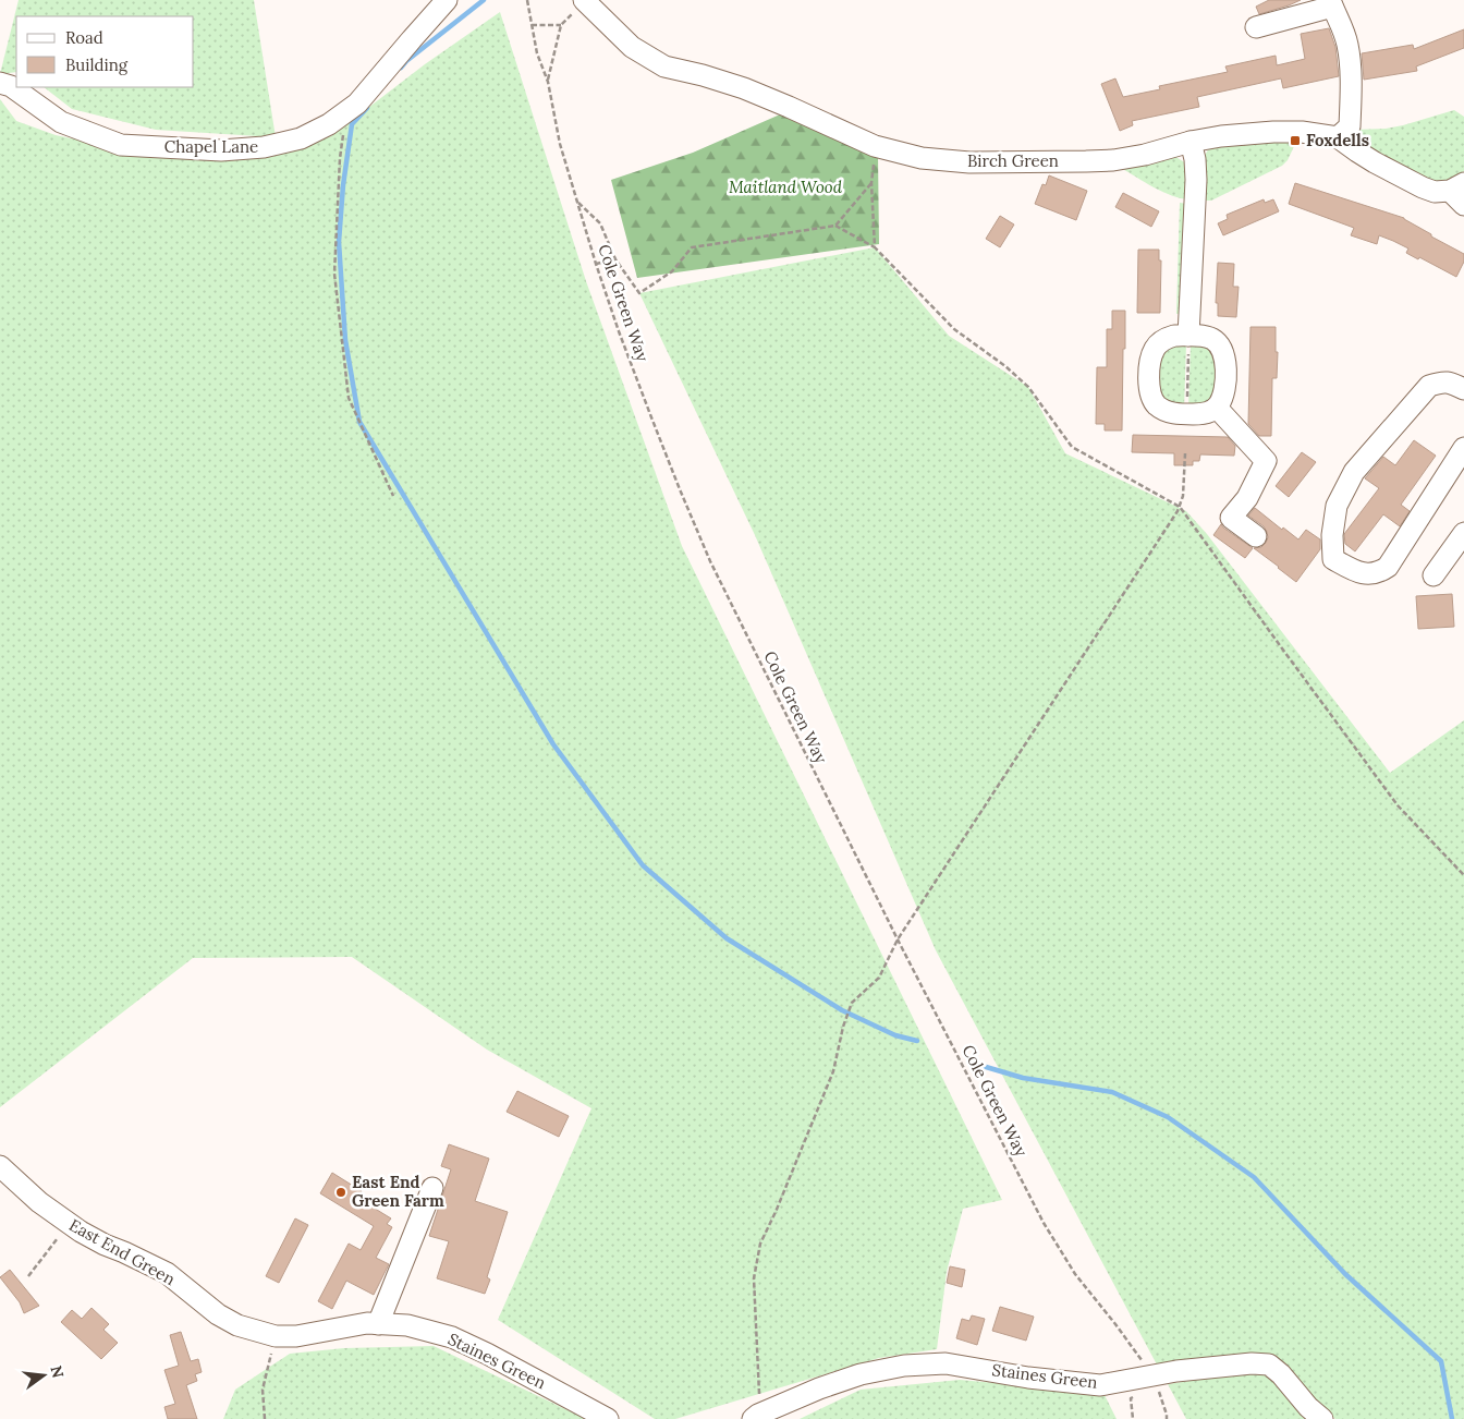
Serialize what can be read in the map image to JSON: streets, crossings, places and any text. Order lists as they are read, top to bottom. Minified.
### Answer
{"streets":{"street":["Chapel Lane","Birch Green","East End Green","Staines Green"],"path":["Cole Green Way"]},"crossings":[["Cole Green Way","Staines Green"],["East End Green","Staines Green"]],"parks":["Maitland Wood"],"places":{"transit":["Foxdells"],"other":["East End Green Farm"]},"legend":["Road","Building"],"north":"right"}
